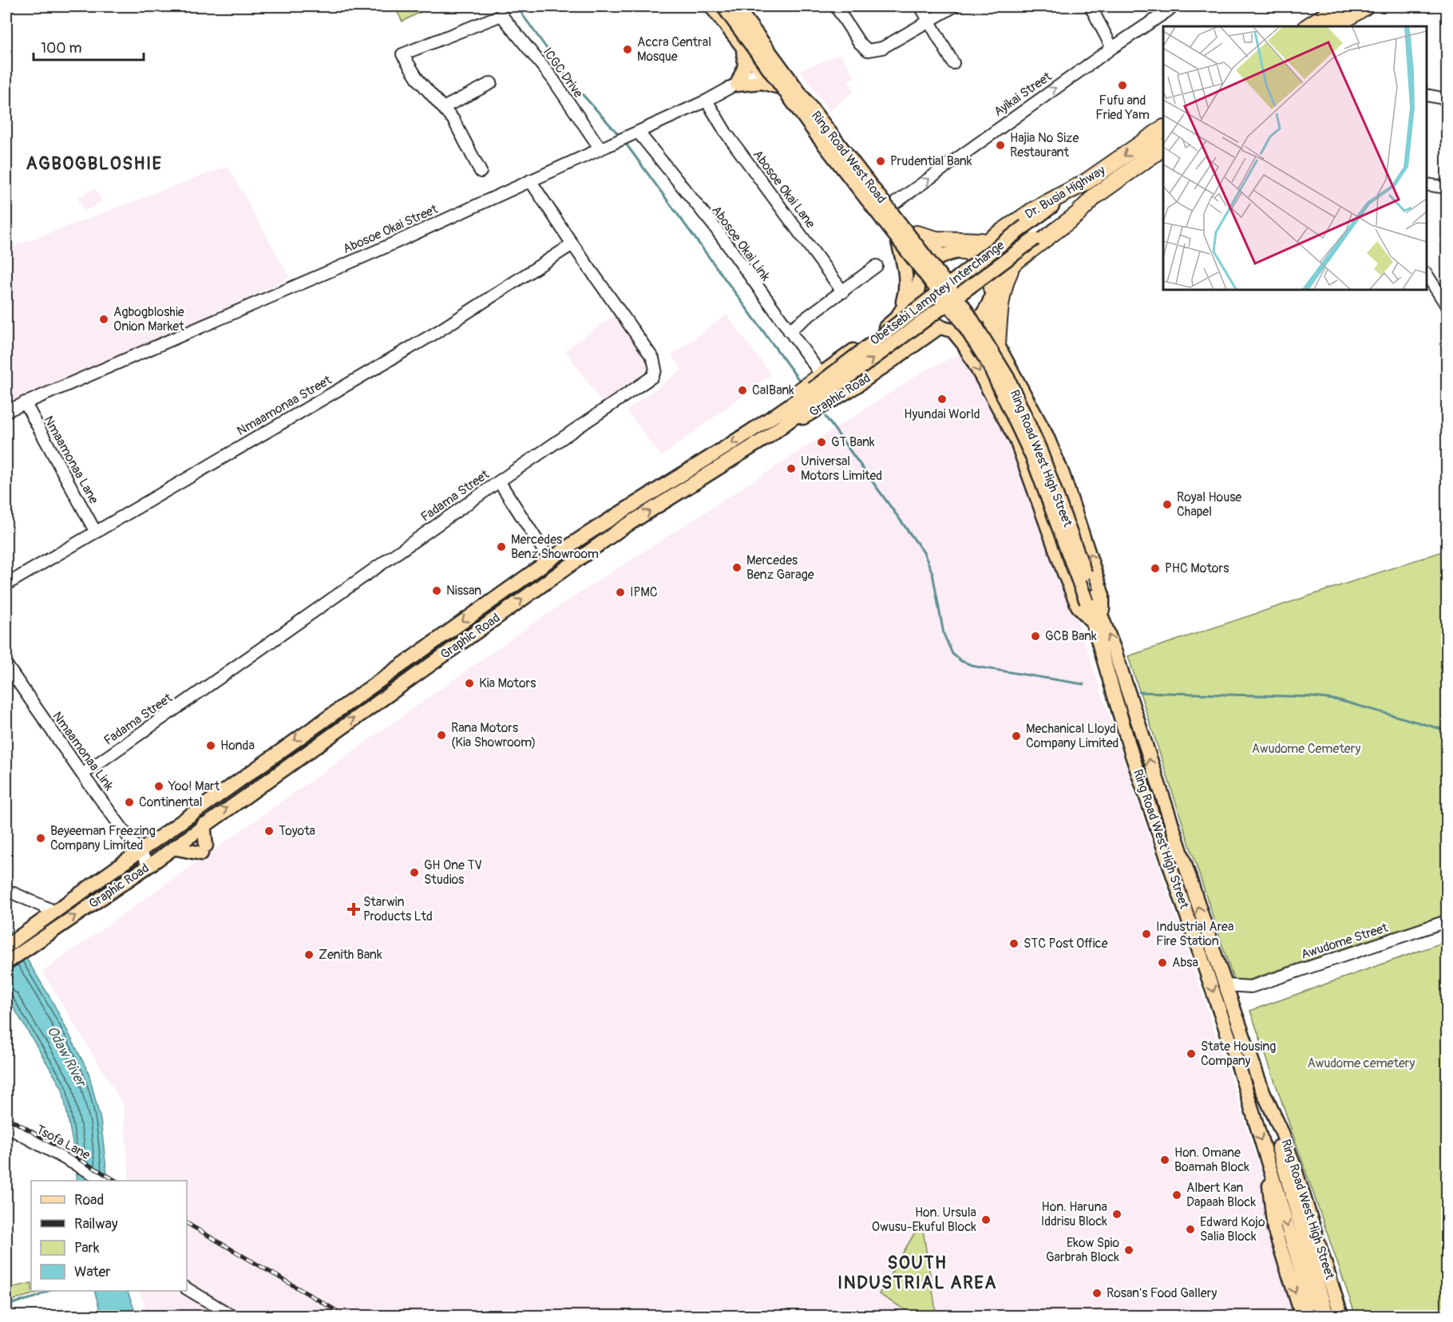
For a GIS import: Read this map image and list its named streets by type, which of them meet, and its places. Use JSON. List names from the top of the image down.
{
  "streets": {
    "highway": ["Dr. Busia Highway"],
    "main road": [
      "Ring Road West Road",
      "Obetsebi Lamptey Interchange",
      "Graphic Road",
      "Ring Road West High Street"
    ],
    "street": [
      "ICGC Drive",
      "Ayikai Street",
      "Abosoe Okai Lane",
      "Abosoe Okai Street",
      "Abosoe Okai Link",
      "Nmaamonaa Street",
      "Nmaamonaa Lane",
      "Fadama Street",
      "Nmaamonaa Link",
      "Awudome Street",
      "Tsofa Lane"
    ]
  },
  "crossings": [
    ["ICGC Drive", "Abosoe Okai Street"],
    ["Ayikai Street", "Ring Road West Road"],
    ["Ring Road West Road", "Dr. Busia Highway"],
    ["Ring Road West Road", "Abosoe Okai Street"],
    ["Ring Road West Road", "Graphic Road"],
    ["Ring Road West Road", "Ring Road West High Street"],
    ["Abosoe Okai Lane", "Abosoe Okai Street"],
    ["Dr. Busia Highway", "Obetsebi Lamptey Interchange"],
    ["Dr. Busia Highway", "Graphic Road"],
    ["Dr. Busia Highway", "Ring Road West High Street"],
    ["Abosoe Okai Street", "Abosoe Okai Link"],
    ["Abosoe Okai Street", "Nmaamonaa Lane"],
    ["Abosoe Okai Street", "Fadama Street"],
    ["Abosoe Okai Link", "Graphic Road"],
    ["Obetsebi Lamptey Interchange", "Graphic Road"],
    ["Graphic Road", "Ring Road West High Street"],
    ["Graphic Road", "Nmaamonaa Link"],
    ["Nmaamonaa Street", "Nmaamonaa Lane"],
    ["Nmaamonaa Street", "Fadama Street"],
    ["Ring Road West High Street", "Awudome Street"],
    ["Fadama Street", "Nmaamonaa Link"]
  ],
  "one_way": ["Ayikai Street"],
  "districts": ["AGBOGBLOSHIE", "SOUTH INDUSTRIAL AREA"],
  "water": ["Odaw River"],
  "parks": ["Awudome Cemetery", "Awudome cemetery"],
  "places": {
    "other": [
      "Accra Central Mosque",
      "Fufu and Fried Yam",
      "Hajia No Size Restaurant",
      "Prudential Bank",
      "Agbogbloshie Onion Market",
      "CalBank",
      "Hyundai World",
      "GT Bank",
      "Universal Motors Limited",
      "Royal House Chapel",
      "Mercedes Benz Showroom",
      "Mercedes Benz Garage",
      "PHC Motors",
      "Nissan",
      "IPMC",
      "GCB Bank",
      "Kia Motors",
      "Rana Motors (Kia Showroom)",
      "Mechanical Lloyd Company Limited",
      "Honda",
      "Yoo! Mart",
      "Continental",
      "Toyota",
      "Beyeeman Freezing Company Limited",
      "GH One TV Studios",
      "Industrial Area Fire Station",
      "STC Post Office",
      "Zenith Bank",
      "Absa",
      "State Housing Company",
      "Hon. Omane Boamah Block",
      "Albert Kan Dapaah Block",
      "Hon. Haruna Iddrisu Block",
      "Hon. Ursula Owusu-Ekuful Block",
      "Edward Kojo Salia Block",
      "Ekow Spio Garbrah Block",
      "Rosan's Food Gallery"
    ],
    "health": ["Starwin Products Ltd"]
  },
  "legend": [
    "Road",
    "Railway",
    "Park",
    "Water"
  ],
  "scale_bar": "100 m"
}
